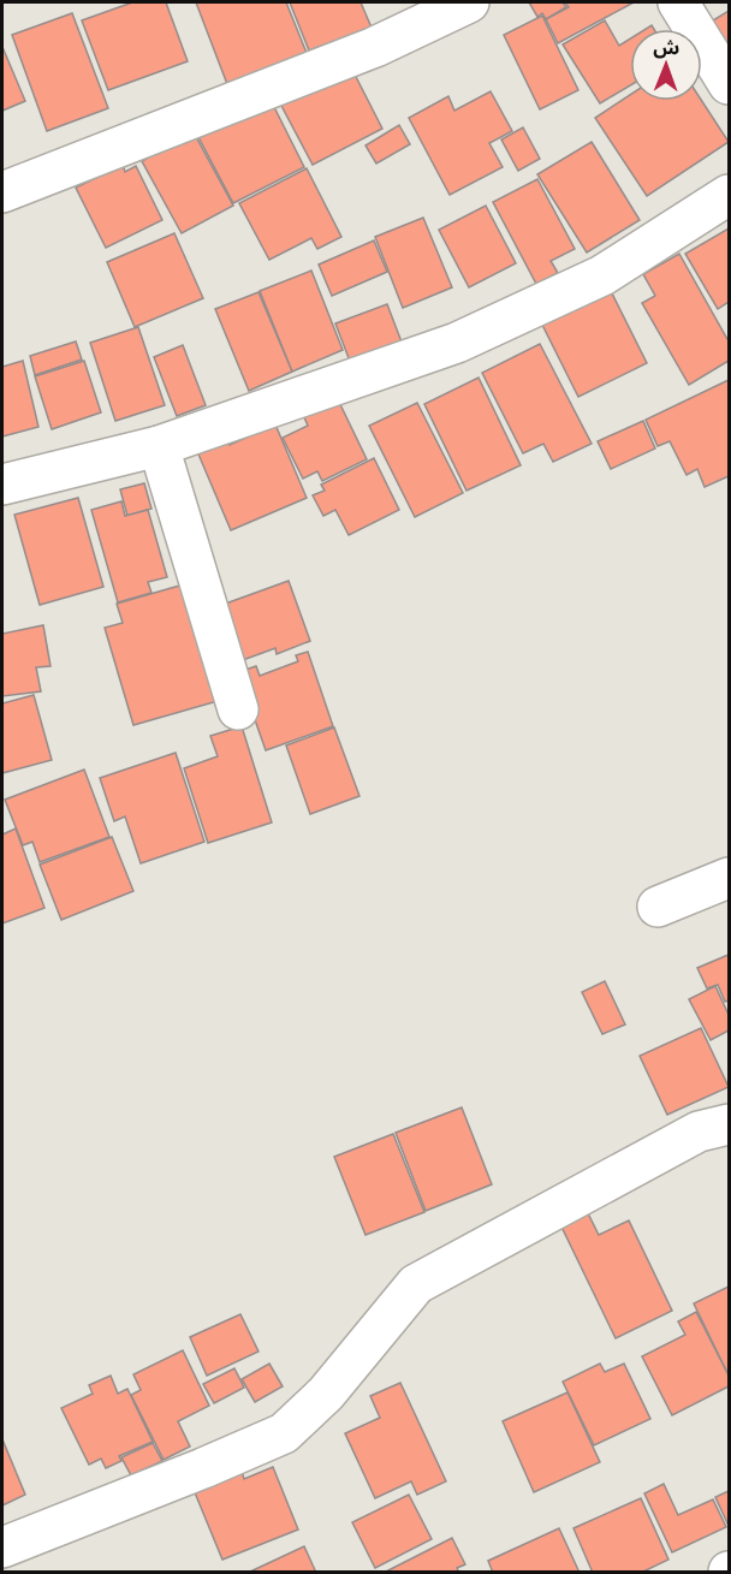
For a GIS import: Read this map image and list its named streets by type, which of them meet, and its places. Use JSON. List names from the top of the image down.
{
  "north": "top"
}
